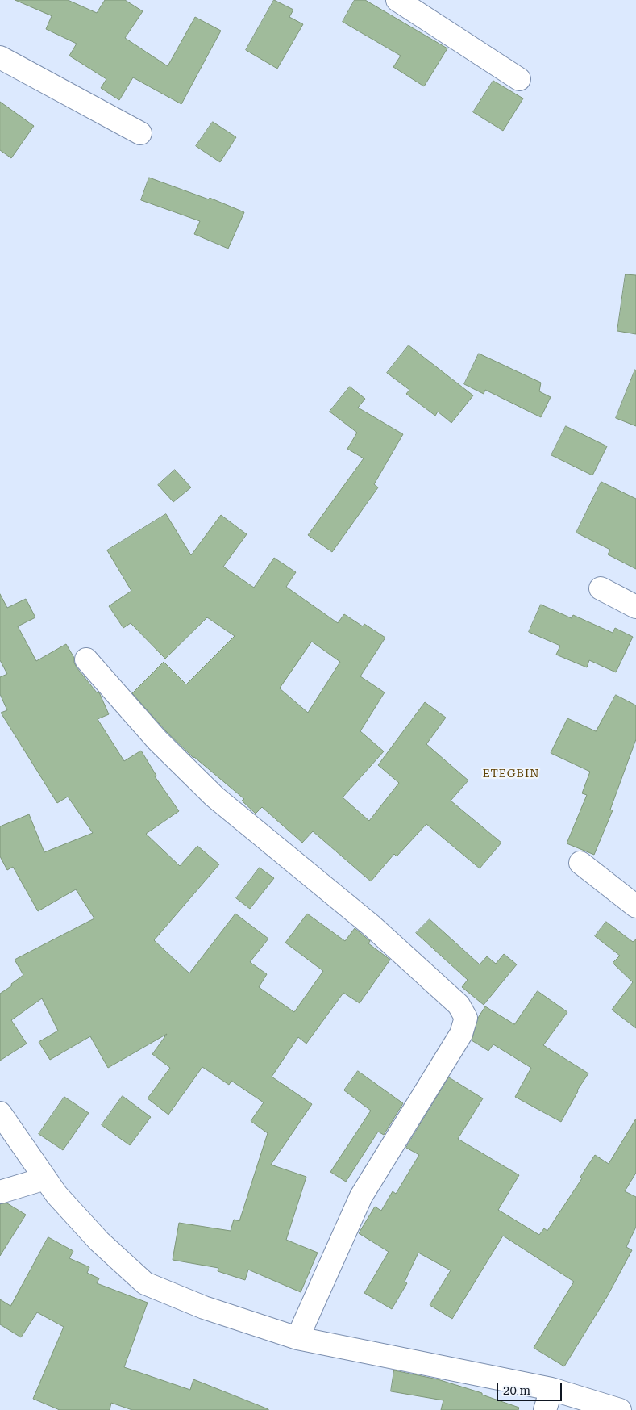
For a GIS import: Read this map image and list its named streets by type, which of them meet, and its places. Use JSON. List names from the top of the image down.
{
  "districts": ["ETEGBIN"],
  "scale_bar": "20 m"
}
